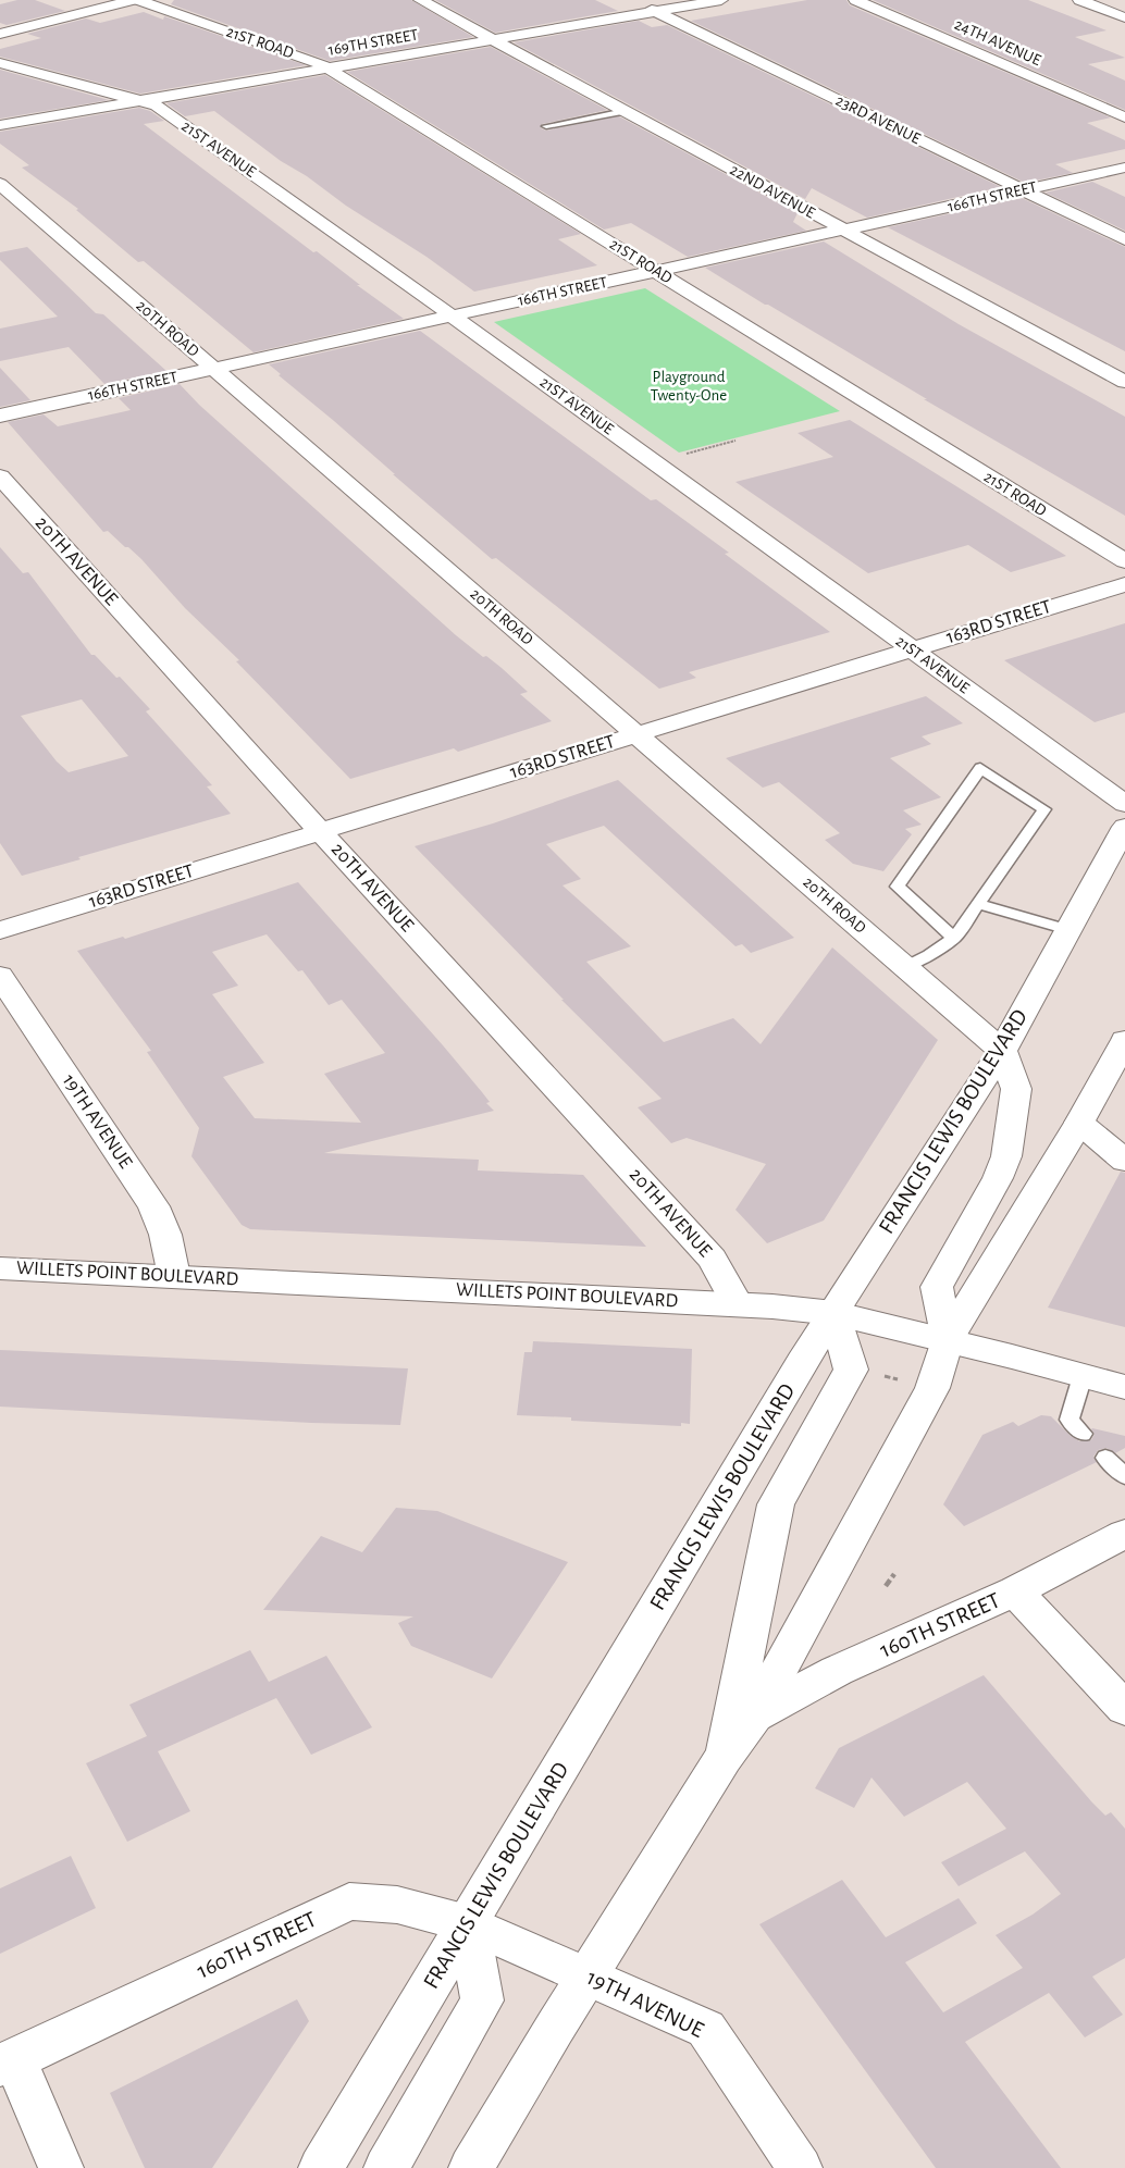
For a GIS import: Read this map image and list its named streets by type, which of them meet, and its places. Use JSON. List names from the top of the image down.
{
  "streets": {
    "street": [
      "21ST ROAD",
      "169TH STREET",
      "24TH AVENUE",
      "23RD AVENUE",
      "21ST AVENUE",
      "22ND AVENUE",
      "166TH STREET",
      "20TH ROAD",
      "20TH AVENUE",
      "163RD STREET",
      "19TH AVENUE",
      "FRANCIS LEWIS BOULEVARD",
      "WILLETS POINT BOULEVARD",
      "160TH STREET"
    ]
  },
  "crossings": [
    ["21ST ROAD", "169TH STREET"],
    ["21ST ROAD", "166TH STREET"],
    ["169TH STREET", "23RD AVENUE"],
    ["169TH STREET", "21ST AVENUE"],
    ["169TH STREET", "22ND AVENUE"],
    ["23RD AVENUE", "166TH STREET"],
    ["21ST AVENUE", "166TH STREET"],
    ["21ST AVENUE", "163RD STREET"],
    ["22ND AVENUE", "166TH STREET"],
    ["166TH STREET", "20TH ROAD"],
    ["20TH ROAD", "163RD STREET"],
    ["20TH ROAD", "FRANCIS LEWIS BOULEVARD"],
    ["20TH AVENUE", "163RD STREET"],
    ["20TH AVENUE", "WILLETS POINT BOULEVARD"],
    ["19TH AVENUE", "WILLETS POINT BOULEVARD"],
    ["19TH AVENUE", "160TH STREET"],
    ["FRANCIS LEWIS BOULEVARD", "WILLETS POINT BOULEVARD"],
    ["FRANCIS LEWIS BOULEVARD", "160TH STREET"]
  ],
  "parks": ["Playground Twenty-One"]
}
